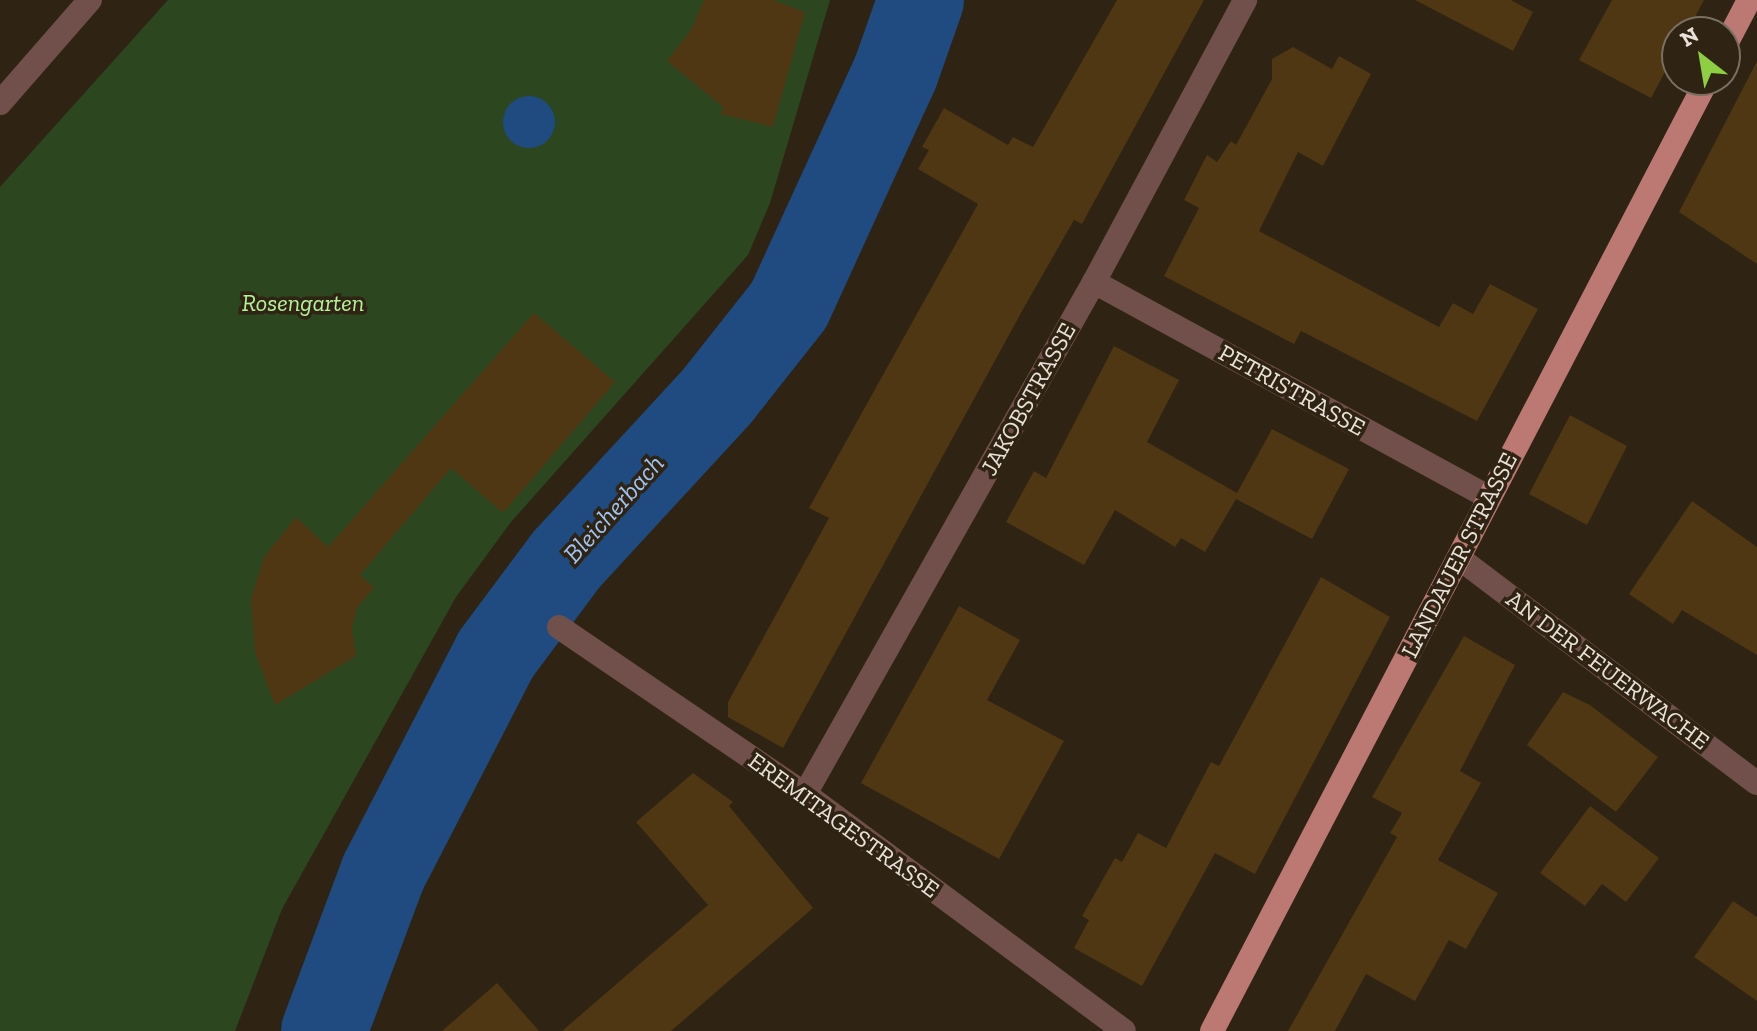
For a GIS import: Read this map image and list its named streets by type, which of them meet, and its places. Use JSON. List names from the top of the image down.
{
  "streets": {
    "main road": ["LANDAUER STRASSE"],
    "street": [
      "PETRISTRASSE",
      "JAKOBSTRASSE",
      "AN DER FEUERWACHE",
      "EREMITAGESTRASSE"
    ]
  },
  "crossings": [
    ["PETRISTRASSE", "JAKOBSTRASSE"],
    ["PETRISTRASSE", "LANDAUER STRASSE"],
    ["JAKOBSTRASSE", "EREMITAGESTRASSE"],
    ["LANDAUER STRASSE", "AN DER FEUERWACHE"]
  ],
  "water": ["Bleicherbach"],
  "parks": ["Rosengarten"],
  "north": "top left"
}
